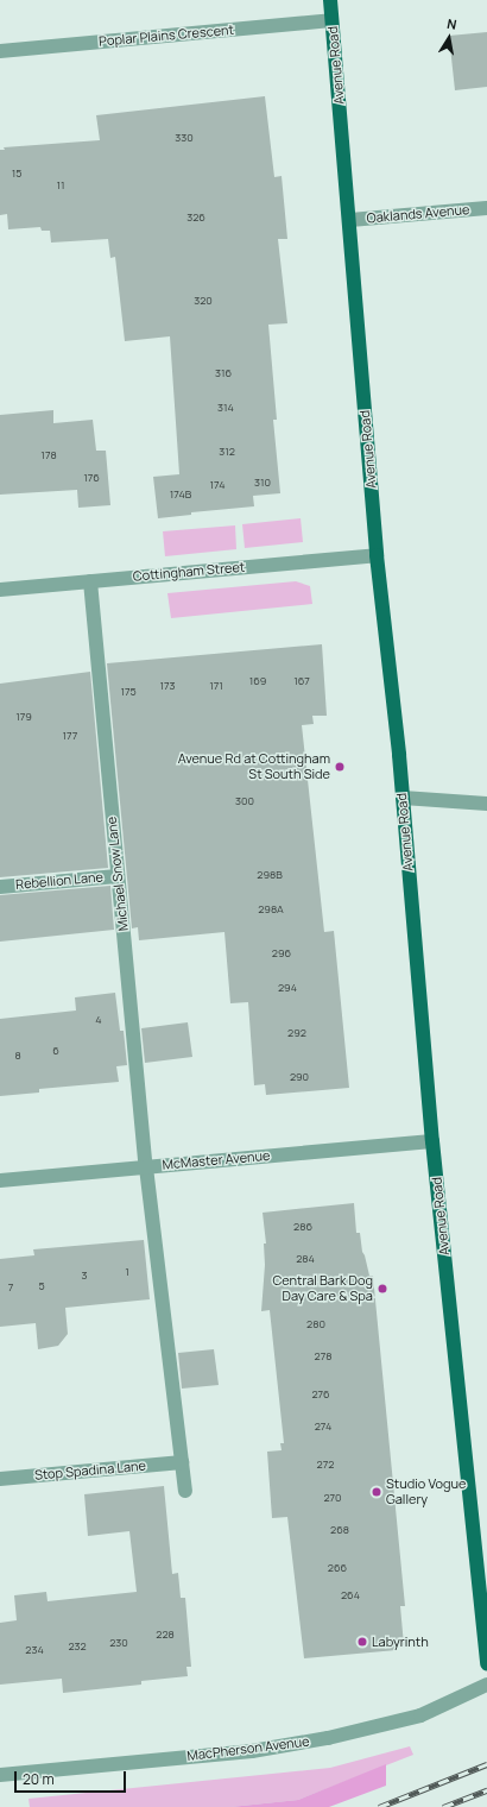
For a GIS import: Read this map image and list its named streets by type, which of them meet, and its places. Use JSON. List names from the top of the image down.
{
  "streets": {
    "main road": ["Avenue Road"],
    "street": [
      "Poplar Plains Crescent",
      "Oaklands Avenue",
      "Cottingham Street",
      "Michael Snow Lane",
      "Rebellion Lane",
      "McMaster Avenue",
      "Stop Spadina Lane",
      "MacPherson Avenue"
    ]
  },
  "crossings": [
    ["Poplar Plains Crescent", "Avenue Road"],
    ["Avenue Road", "Oaklands Avenue"],
    ["Avenue Road", "Cottingham Street"],
    ["Avenue Road", "McMaster Avenue"],
    ["Cottingham Street", "Michael Snow Lane"],
    ["Michael Snow Lane", "Rebellion Lane"],
    ["Michael Snow Lane", "McMaster Avenue"],
    ["Michael Snow Lane", "Stop Spadina Lane"]
  ],
  "places": [
    "Avenue Rd at Cottingham St South Side",
    "Central Bark Dog Day Care & Spa",
    "Studio Vogue Gallery",
    "Labyrinth"
  ],
  "house_numbers": [
    "330",
    "15",
    "11",
    "326",
    "320",
    "316",
    "314",
    "312",
    "178",
    "176",
    "310",
    "174",
    "174B",
    "169",
    "167",
    "173",
    "171",
    "175",
    "179",
    "177",
    "300",
    "298B",
    "298A",
    "296",
    "294",
    "4",
    "292",
    "6",
    "8",
    "290",
    "286",
    "284",
    "1",
    "3",
    "5",
    "7",
    "280",
    "278",
    "276",
    "274",
    "272",
    "270",
    "268",
    "266",
    "264",
    "228",
    "230",
    "232",
    "234"
  ],
  "scale_bar": "20 m",
  "north": "top"
}
